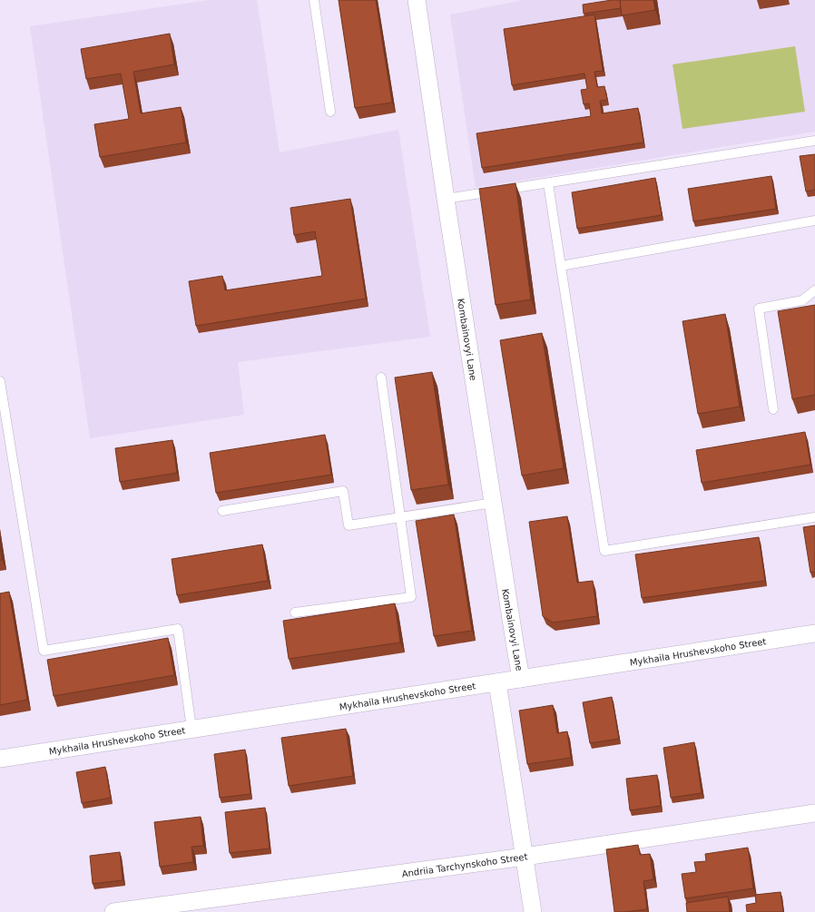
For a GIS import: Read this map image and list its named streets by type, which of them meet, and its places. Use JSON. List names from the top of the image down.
{
  "streets": {
    "street": ["Kombainovyi Lane", "Mykhaila Hrushevskoho Street", "Andriia Tarchynskoho Street"]
  },
  "crossings": [
    ["Kombainovyi Lane", "Mykhaila Hrushevskoho Street"]
  ]
}
